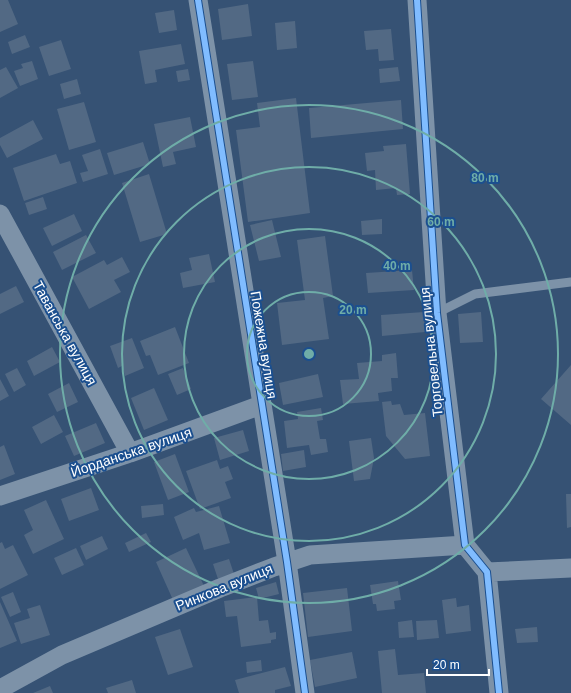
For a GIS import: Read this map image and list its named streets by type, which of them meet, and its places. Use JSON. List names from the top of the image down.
{
  "streets": {
    "street": [
      "Таванська вулиця",
      "Пожежна вулиця",
      "Торговельна вулиця",
      "Йорданська вулиця",
      "Ринкова вулиця"
    ]
  },
  "crossings": [
    ["Таванська вулиця", "Йорданська вулиця"],
    ["Пожежна вулиця", "Йорданська вулиця"],
    ["Пожежна вулиця", "Ринкова вулиця"],
    ["Торговельна вулиця", "Ринкова вулиця"]
  ],
  "scale_bar": "20 m",
  "rings": [
    "80 m",
    "60 m",
    "40 m",
    "20 m"
  ]
}
